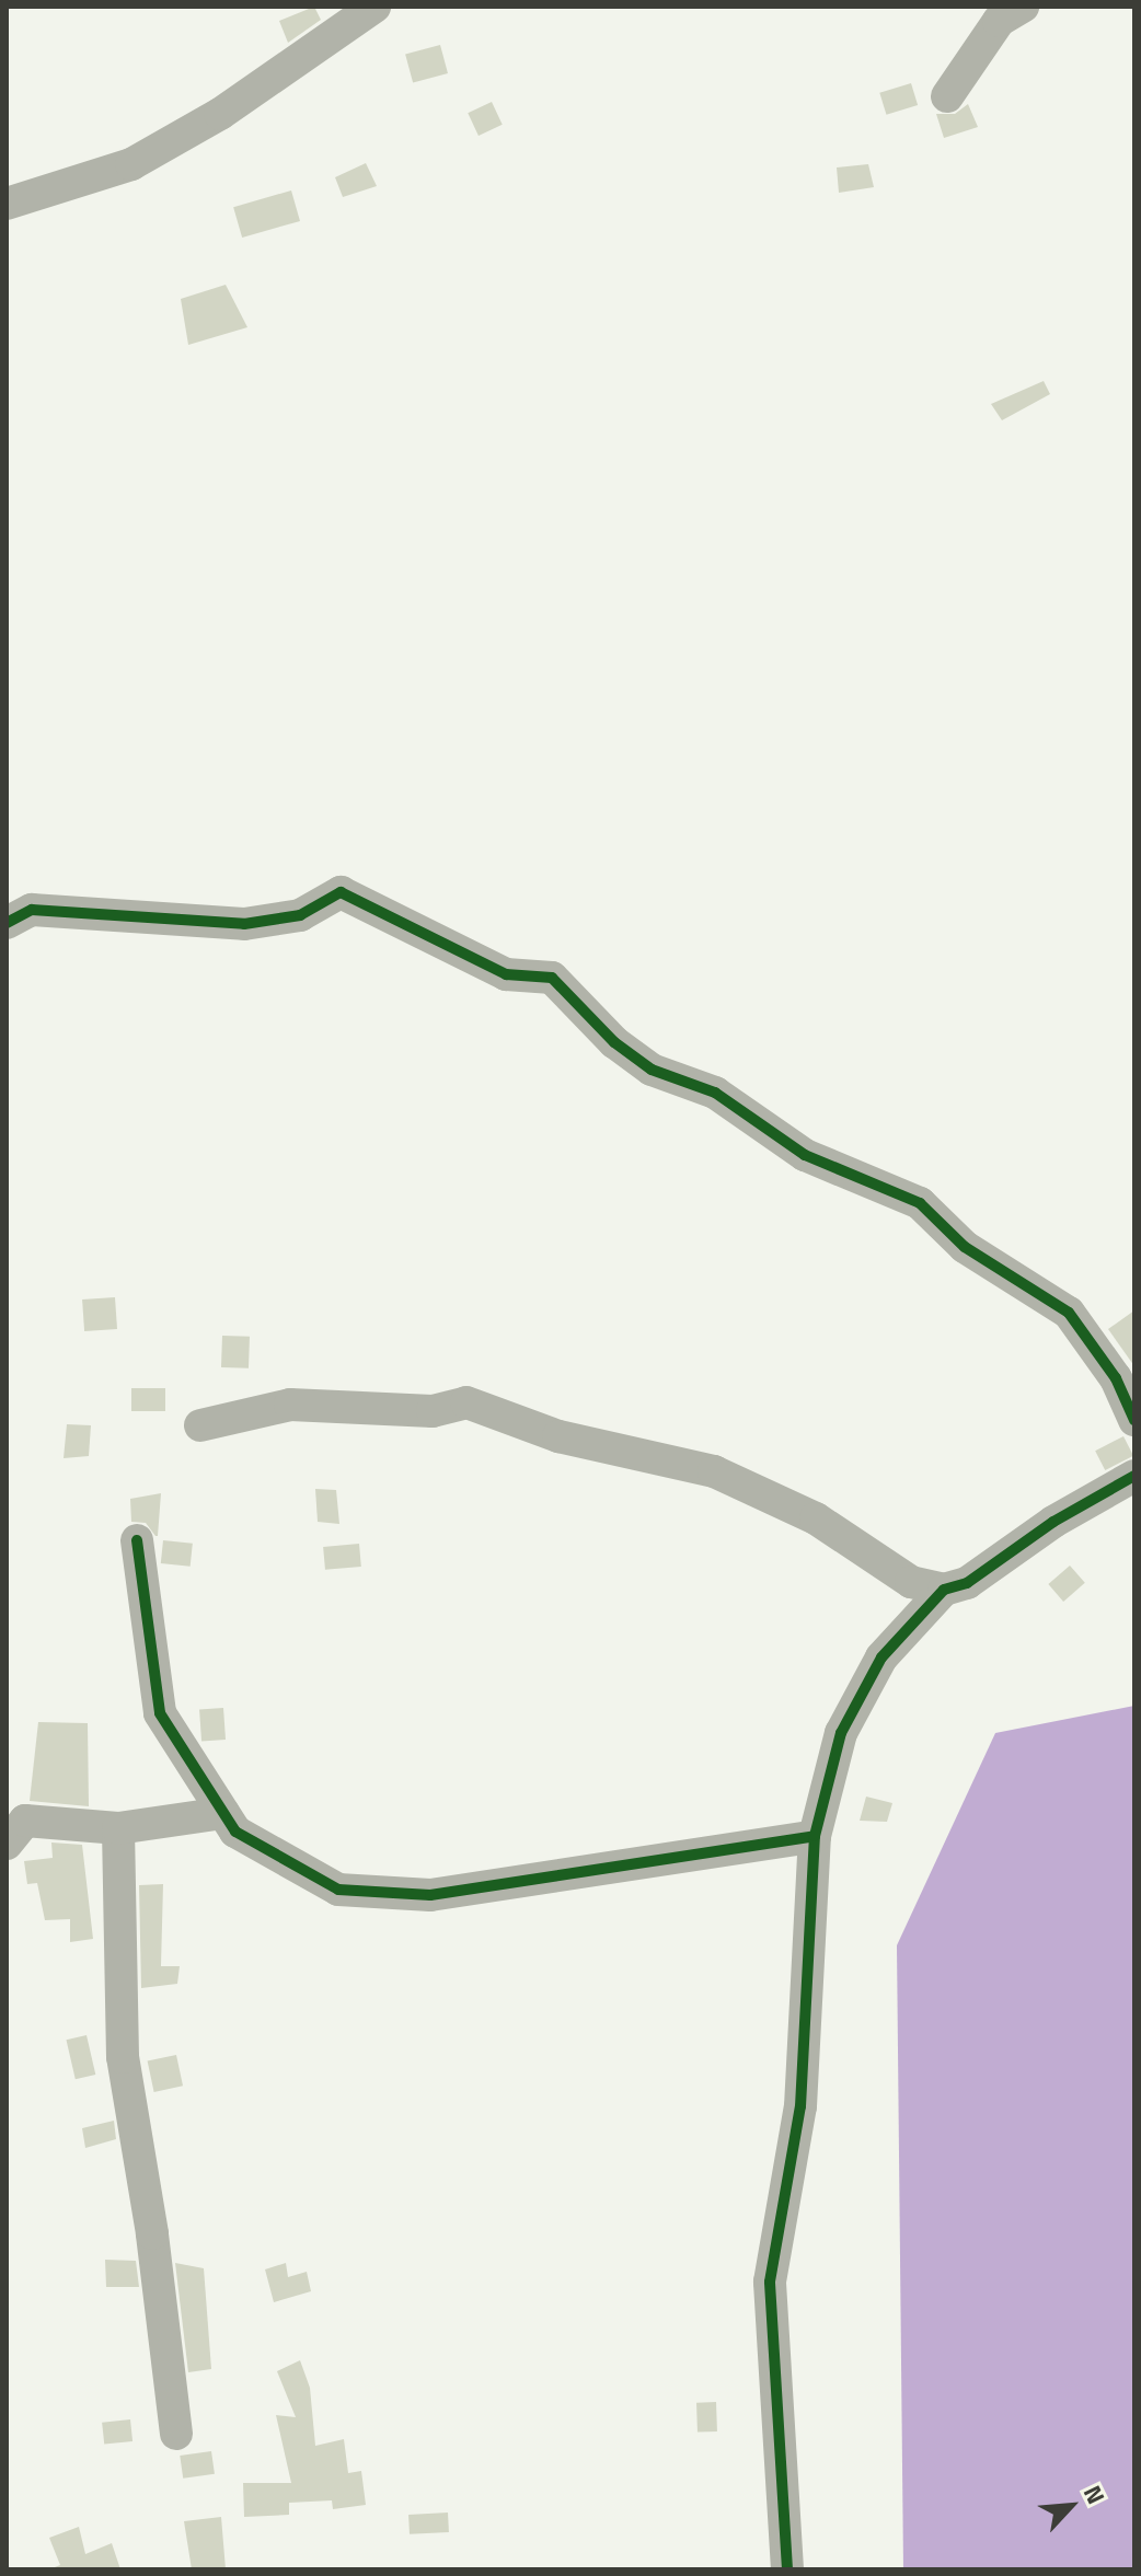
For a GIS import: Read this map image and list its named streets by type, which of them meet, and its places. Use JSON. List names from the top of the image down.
{
  "north": "top right"
}
